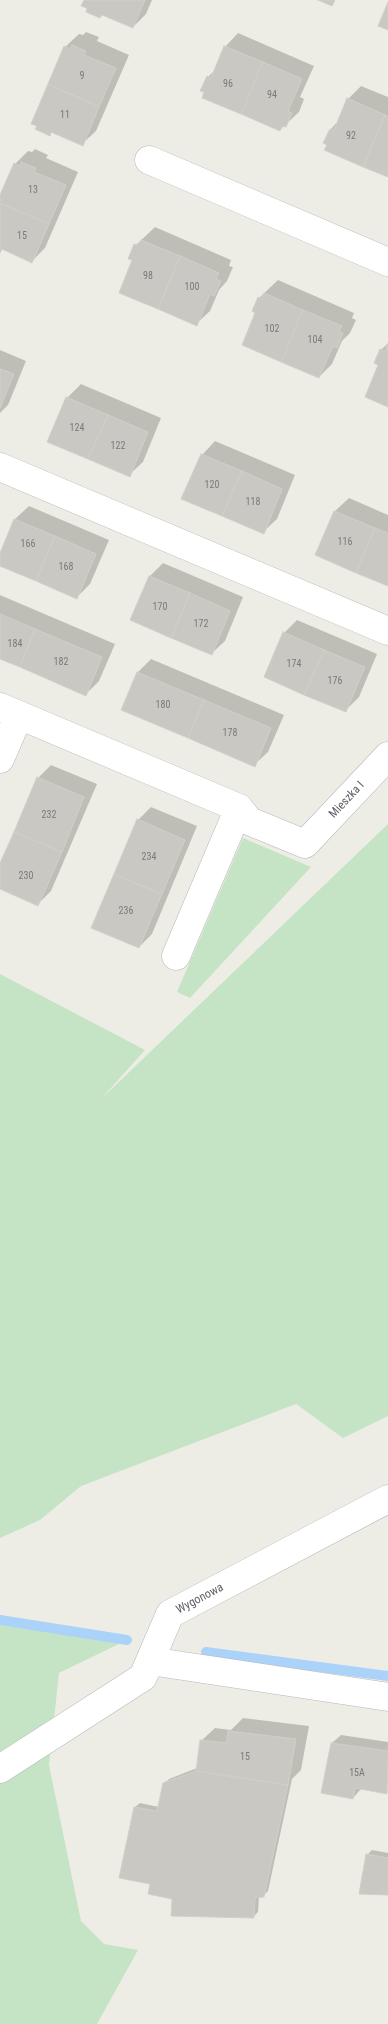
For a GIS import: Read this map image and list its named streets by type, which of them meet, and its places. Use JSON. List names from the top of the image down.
{
  "streets": {
    "street": ["Mieszka I", "Wygonowa"]
  },
  "house_numbers": [
    "9",
    "96",
    "94",
    "11",
    "92",
    "13",
    "15",
    "98",
    "100",
    "102",
    "104",
    "124",
    "122",
    "120",
    "118",
    "116",
    "166",
    "168",
    "170",
    "172",
    "184",
    "182",
    "174",
    "176",
    "180",
    "178",
    "232",
    "234",
    "230",
    "236",
    "15",
    "15A"
  ]
}
